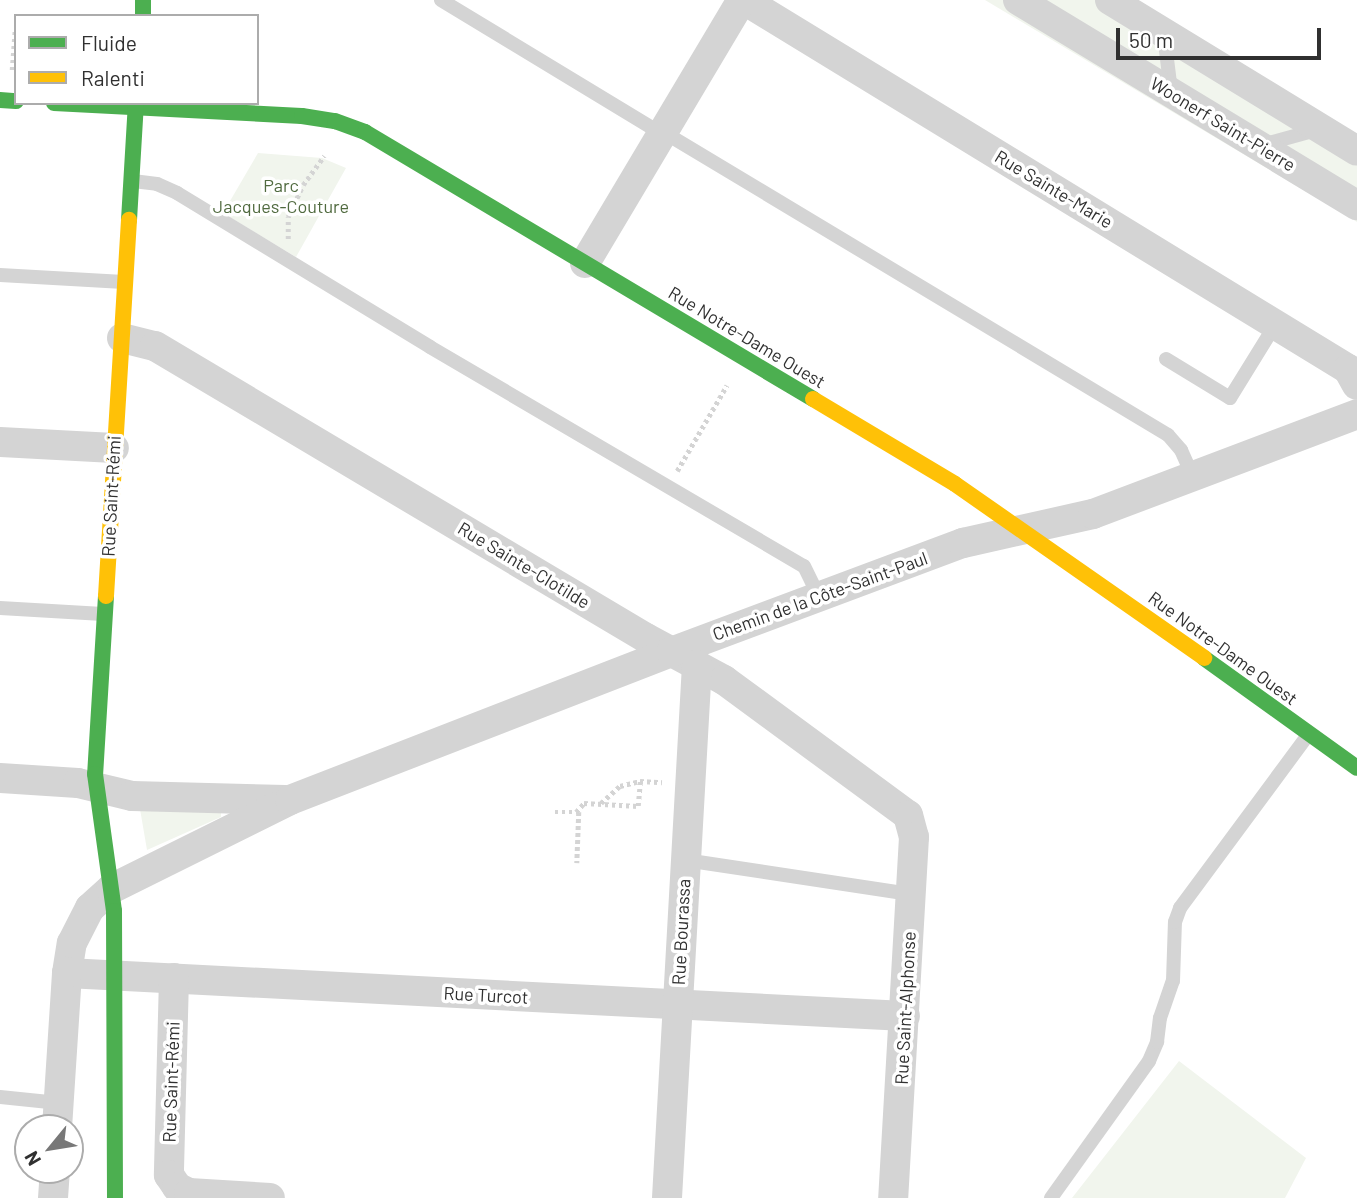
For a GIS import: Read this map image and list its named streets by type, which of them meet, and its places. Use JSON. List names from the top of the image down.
{
  "streets": {
    "main road": ["Rue Notre-Dame Ouest", "Rue Saint-Rémi"],
    "street": [
      "Woonerf Saint-Pierre",
      "Rue Sainte-Marie",
      "Rue Sainte-Clotilde",
      "Chemin de la Côte-Saint-Paul",
      "Rue Bourassa",
      "Rue Turcot",
      "Rue Saint-Alphonse"
    ]
  },
  "crossings": [
    ["Rue Notre-Dame Ouest", "Rue Saint-Rémi"],
    ["Rue Notre-Dame Ouest", "Chemin de la Côte-Saint-Paul"],
    ["Rue Saint-Rémi", "Rue Sainte-Clotilde"],
    ["Rue Saint-Rémi", "Chemin de la Côte-Saint-Paul"],
    ["Rue Saint-Rémi", "Rue Turcot"],
    ["Rue Sainte-Clotilde", "Chemin de la Côte-Saint-Paul"],
    ["Rue Sainte-Clotilde", "Rue Bourassa"],
    ["Rue Sainte-Clotilde", "Rue Saint-Alphonse"],
    ["Chemin de la Côte-Saint-Paul", "Rue Bourassa"],
    ["Rue Bourassa", "Rue Turcot"],
    ["Rue Turcot", "Rue Saint-Alphonse"]
  ],
  "parks": ["Parc Jacques-Couture"],
  "legend": ["Fluide", "Ralenti"],
  "scale_bar": "50 m",
  "north": "bottom left"
}
